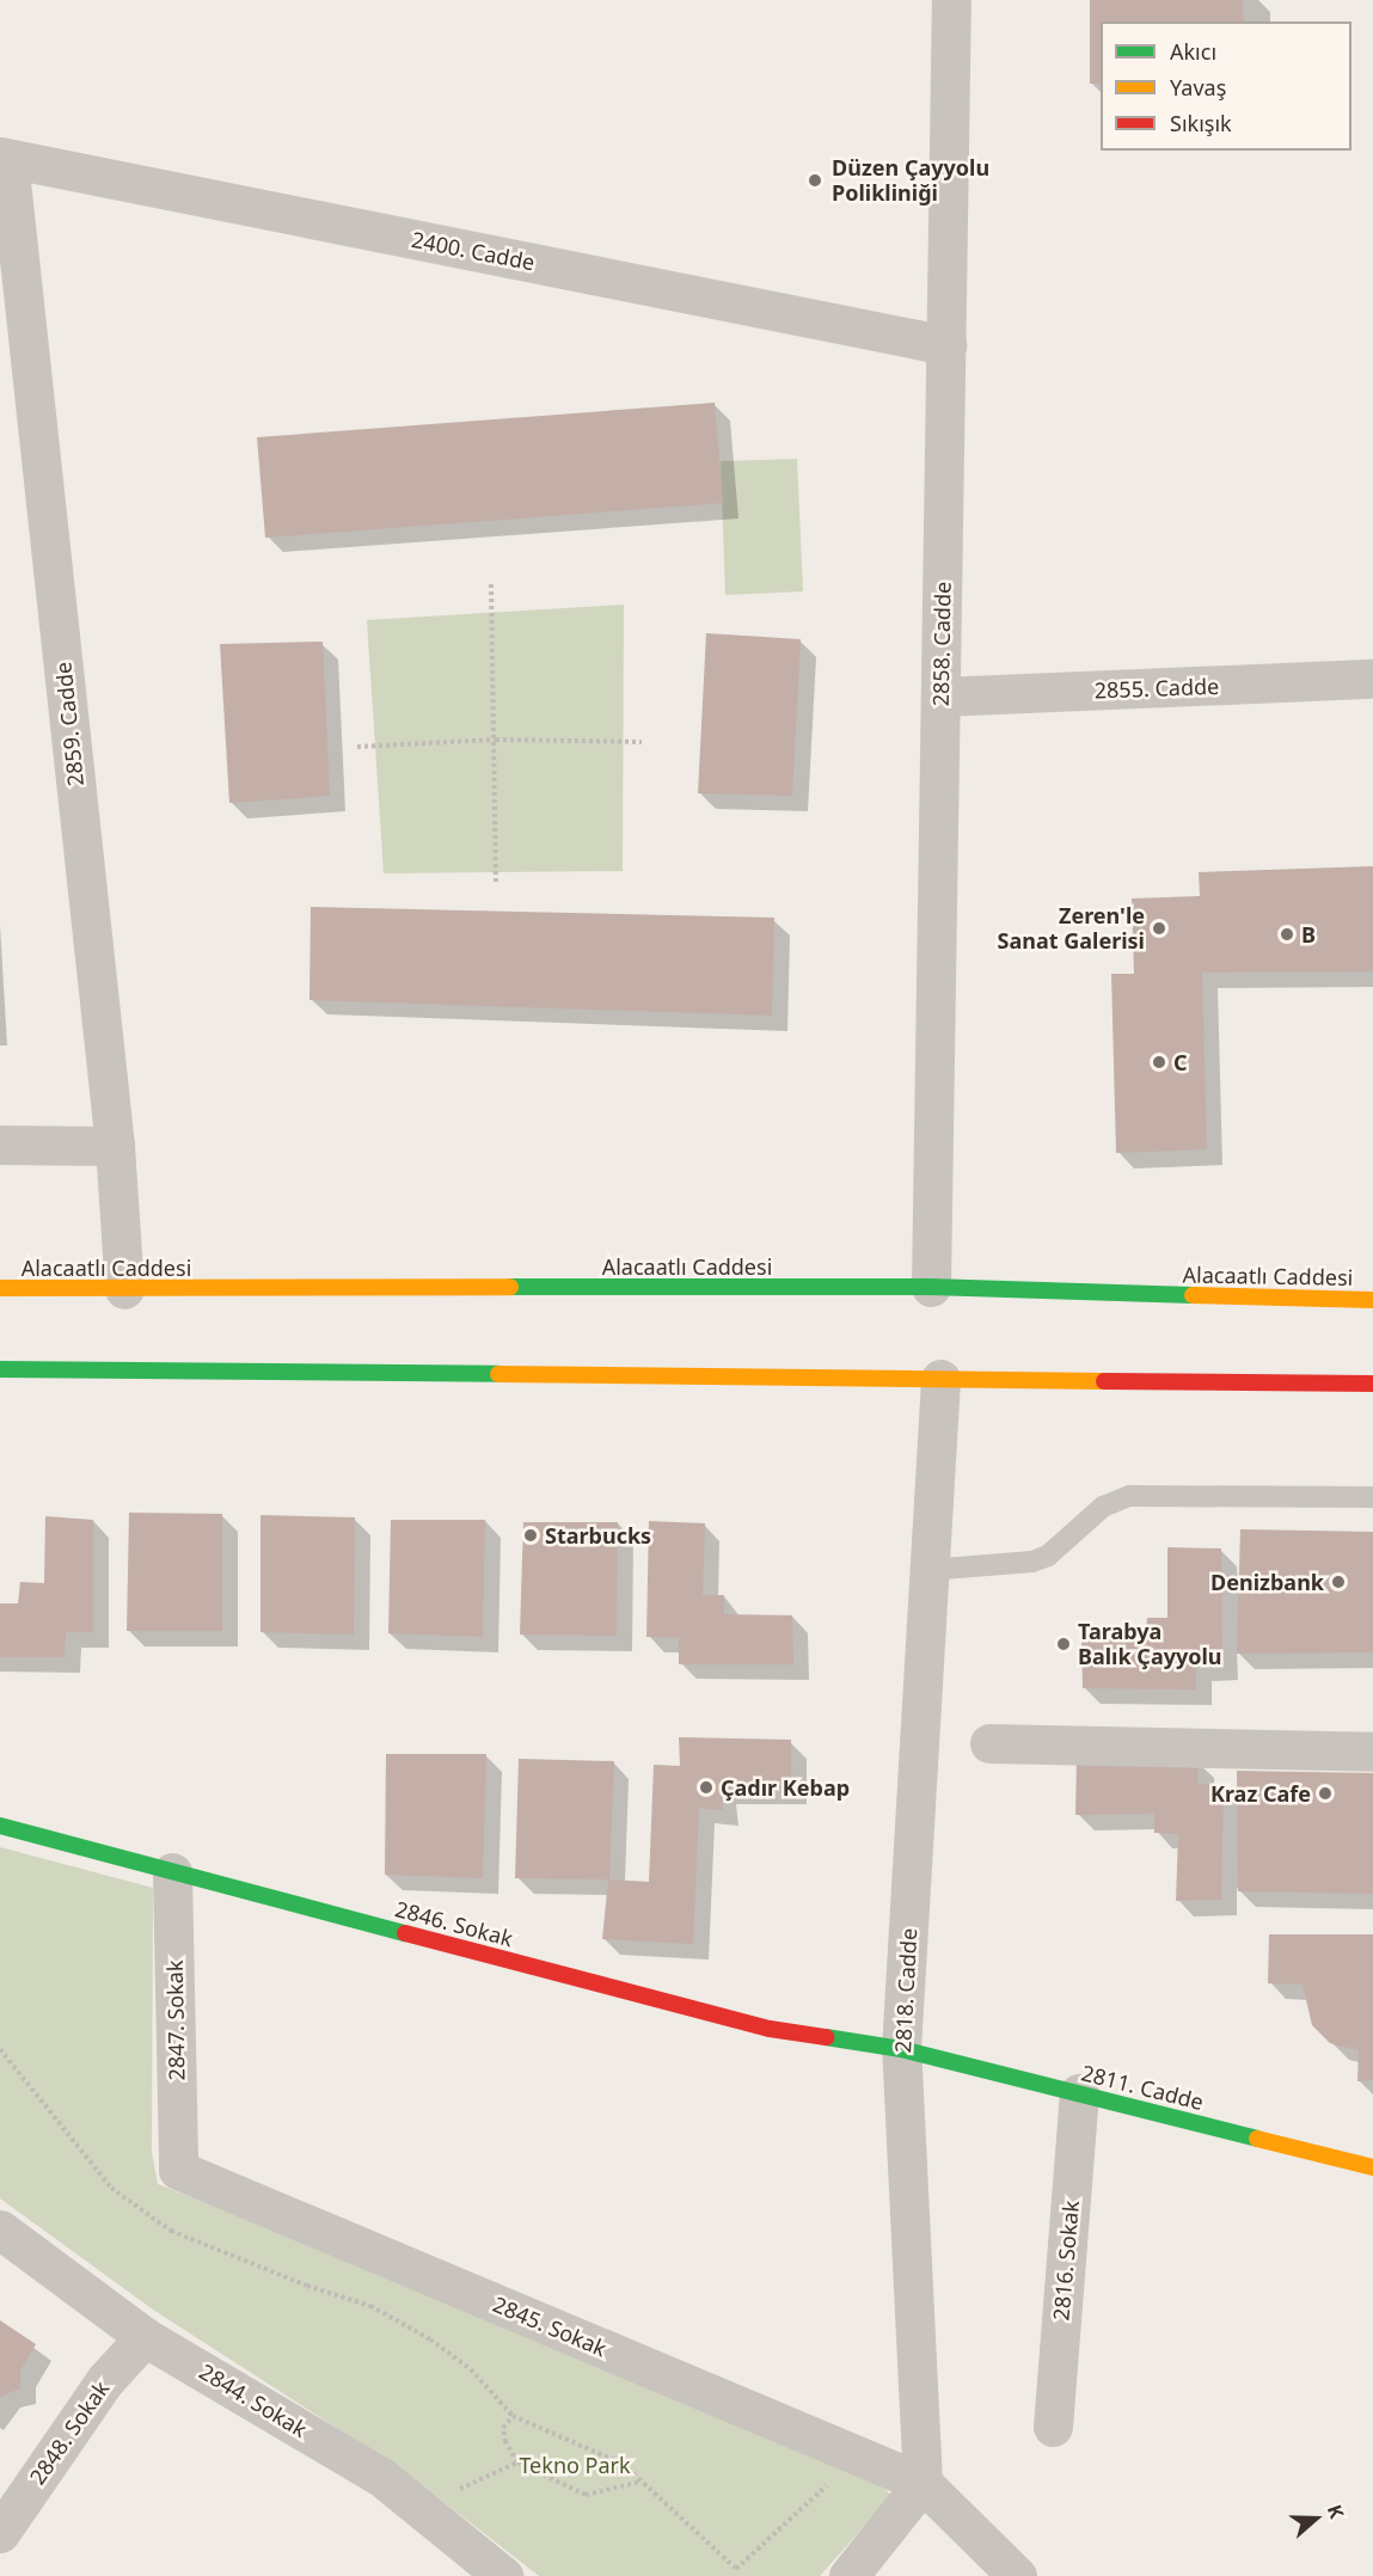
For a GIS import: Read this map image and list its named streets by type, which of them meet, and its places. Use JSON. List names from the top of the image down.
{
  "streets": {
    "main road": ["Alacaatlı Caddesi", "2846. Sokak", "2811. Cadde"],
    "street": [
      "2400. Cadde",
      "2858. Cadde",
      "2855. Cadde",
      "2859. Cadde",
      "2818. Cadde",
      "2847. Sokak",
      "2816. Sokak",
      "2845. Sokak",
      "2844. Sokak",
      "2848. Sokak"
    ]
  },
  "crossings": [
    ["2400. Cadde", "2858. Cadde"],
    ["2400. Cadde", "2859. Cadde"],
    ["2858. Cadde", "2855. Cadde"],
    ["2858. Cadde", "Alacaatlı Caddesi"],
    ["2859. Cadde", "Alacaatlı Caddesi"],
    ["2846. Sokak", "2818. Cadde"],
    ["2846. Sokak", "2847. Sokak"],
    ["2846. Sokak", "2811. Cadde"],
    ["2818. Cadde", "2811. Cadde"],
    ["2818. Cadde", "2845. Sokak"],
    ["2847. Sokak", "2845. Sokak"],
    ["2811. Cadde", "2816. Sokak"],
    ["2844. Sokak", "2848. Sokak"]
  ],
  "parks": ["Tekno Park"],
  "places": [
    "Düzen Çayyolu Polikliniği",
    "Zeren'le Sanat Galerisi",
    "B",
    "C",
    "Starbucks",
    "Denizbank",
    "Tarabya Balık Çayyolu",
    "Çadır Kebap",
    "Kraz Cafe"
  ],
  "legend": ["Akıcı", "Yavaş", "Sıkışık"],
  "north": "right"
}
